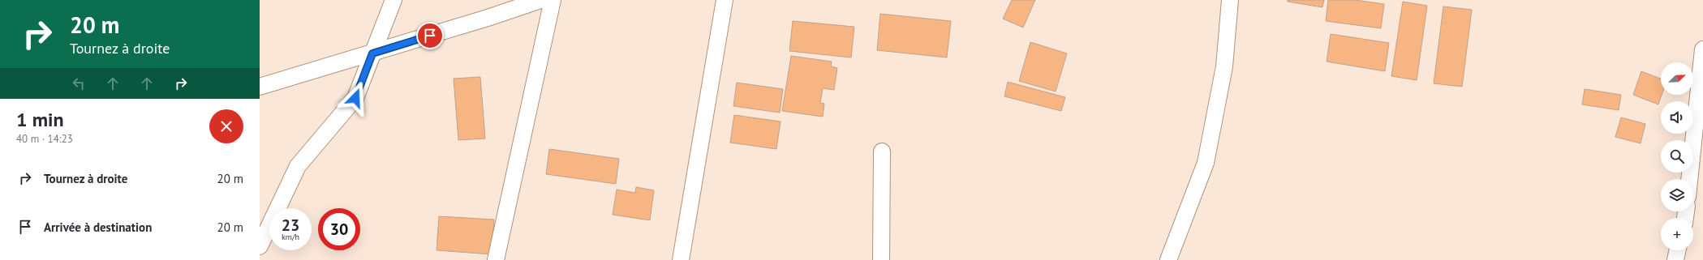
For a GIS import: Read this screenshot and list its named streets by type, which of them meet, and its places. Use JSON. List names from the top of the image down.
{
  "north": "top right",
  "page": {
    "turn": ["20 m", "Tournez à droite"],
    "map_buttons": "+",
    "heading": ["1 min", "40 m · 14:23"],
    "list": [
      {
        "name": "Tournez à droite",
        "value": "20 m"
      },
      {
        "name": "Arrivée à destination",
        "value": "20 m"
      }
    ],
    "speed": "23 km/h",
    "limit": "30"
  }
}
